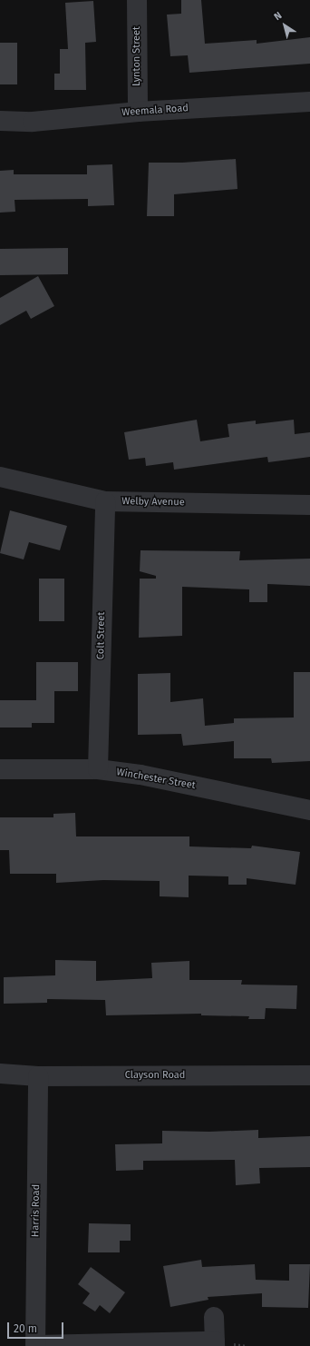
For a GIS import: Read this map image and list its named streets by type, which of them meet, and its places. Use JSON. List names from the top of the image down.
{
  "streets": {
    "street": [
      "Lynton Street",
      "Weemala Road",
      "Welby Avenue",
      "Colt Street",
      "Winchester Street",
      "Clayson Road",
      "Harris Road"
    ]
  },
  "crossings": [
    ["Lynton Street", "Weemala Road"],
    ["Welby Avenue", "Colt Street"],
    ["Colt Street", "Winchester Street"],
    ["Clayson Road", "Harris Road"]
  ],
  "scale_bar": "20 m",
  "north": "top left"
}
